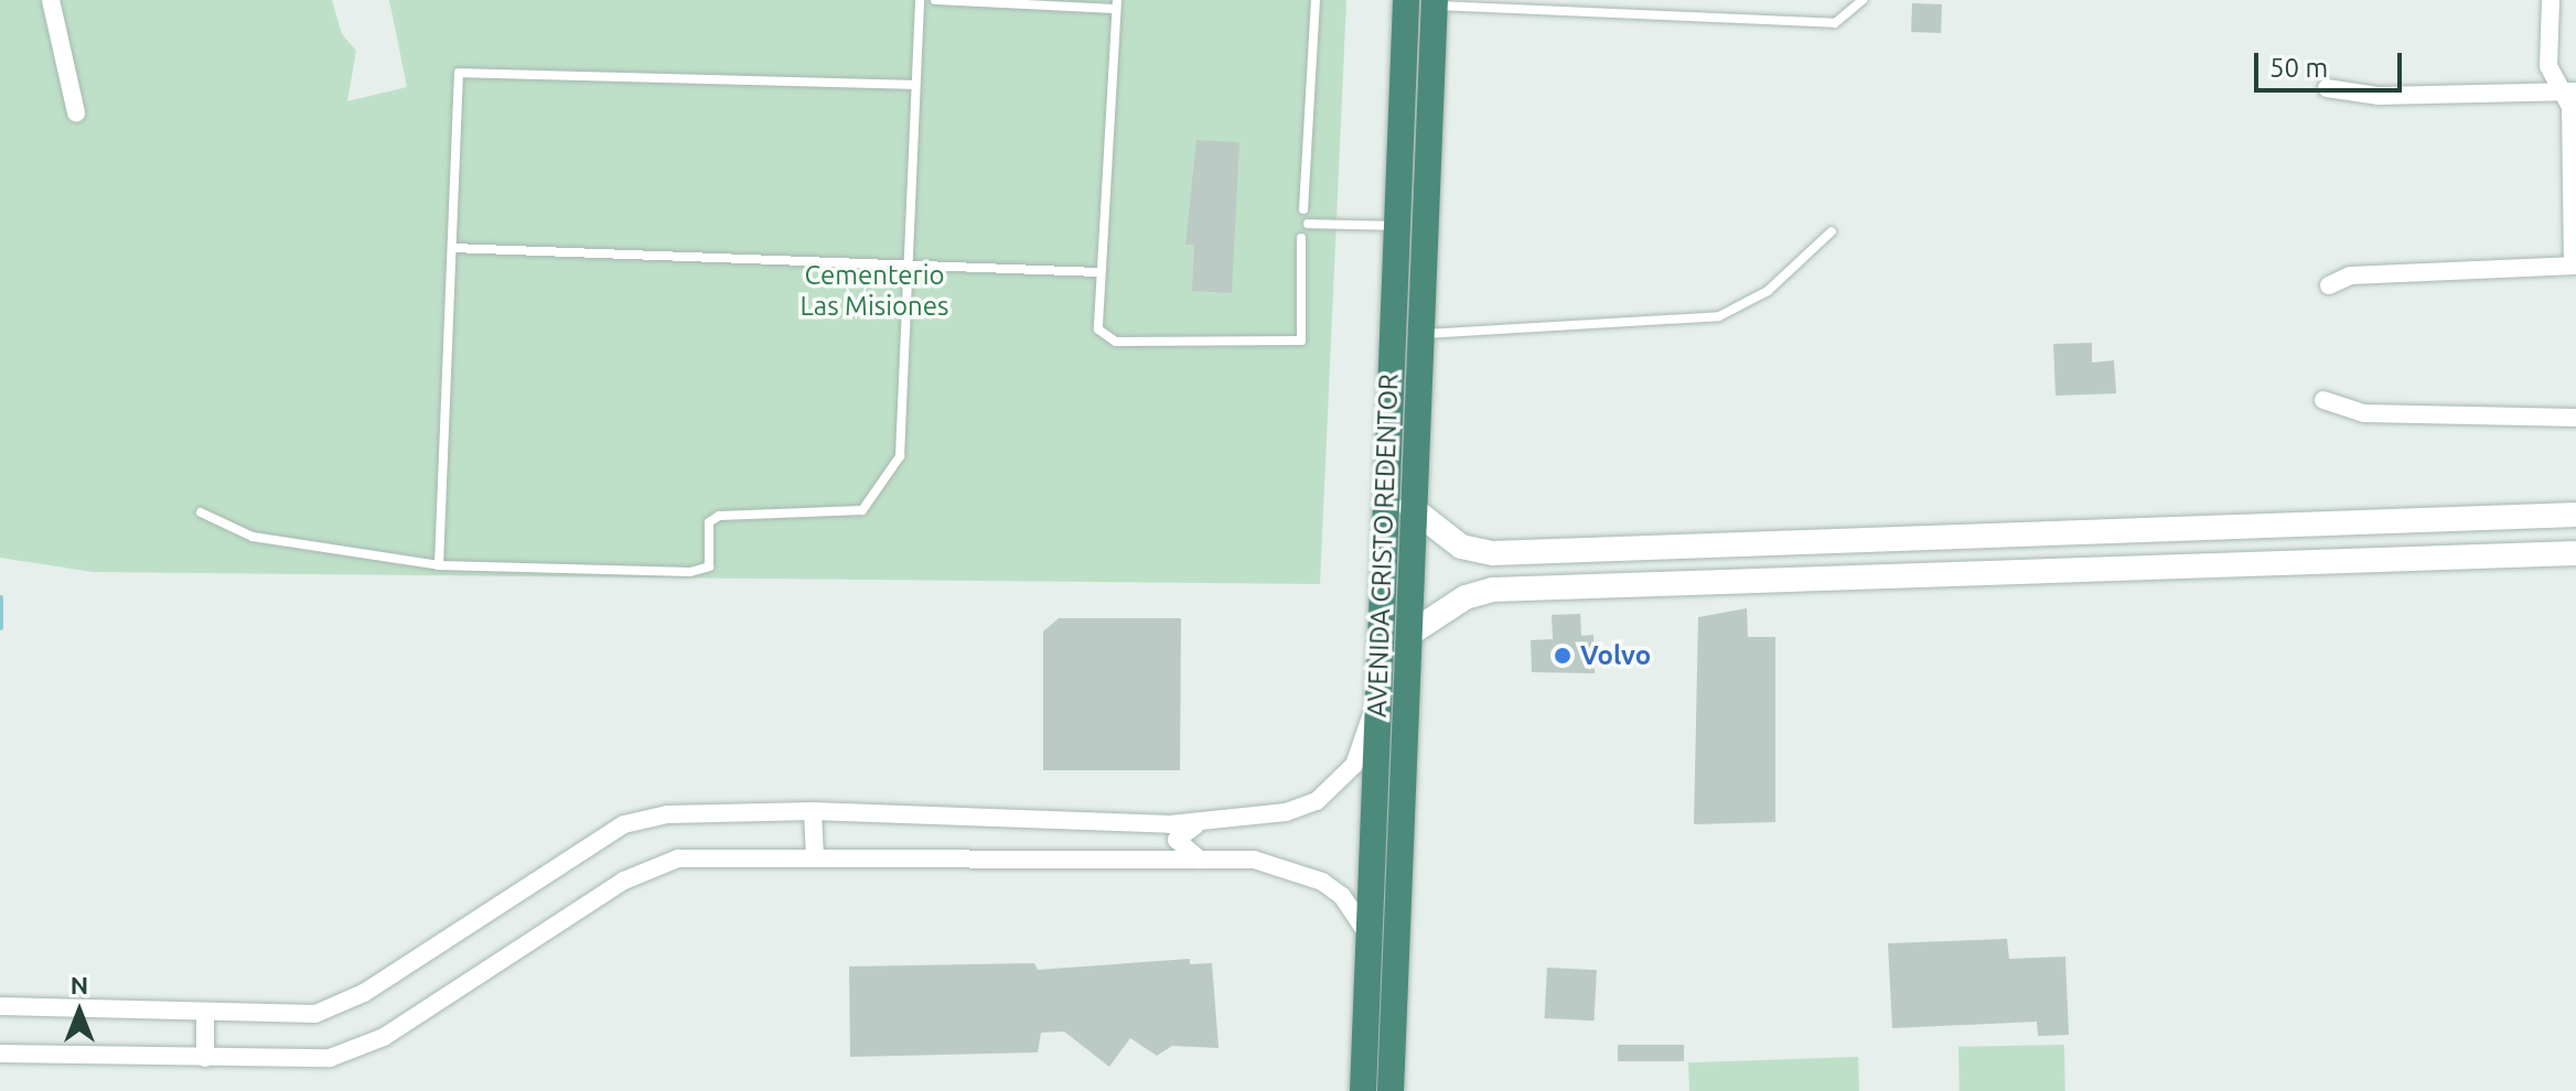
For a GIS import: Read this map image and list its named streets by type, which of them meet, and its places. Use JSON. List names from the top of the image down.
{
  "streets": {
    "highway": ["AVENIDA CRISTO REDENTOR"]
  },
  "parks": ["Cementerio Las Misiones"],
  "places": ["Volvo"],
  "scale_bar": "50 m",
  "north": "top"
}
